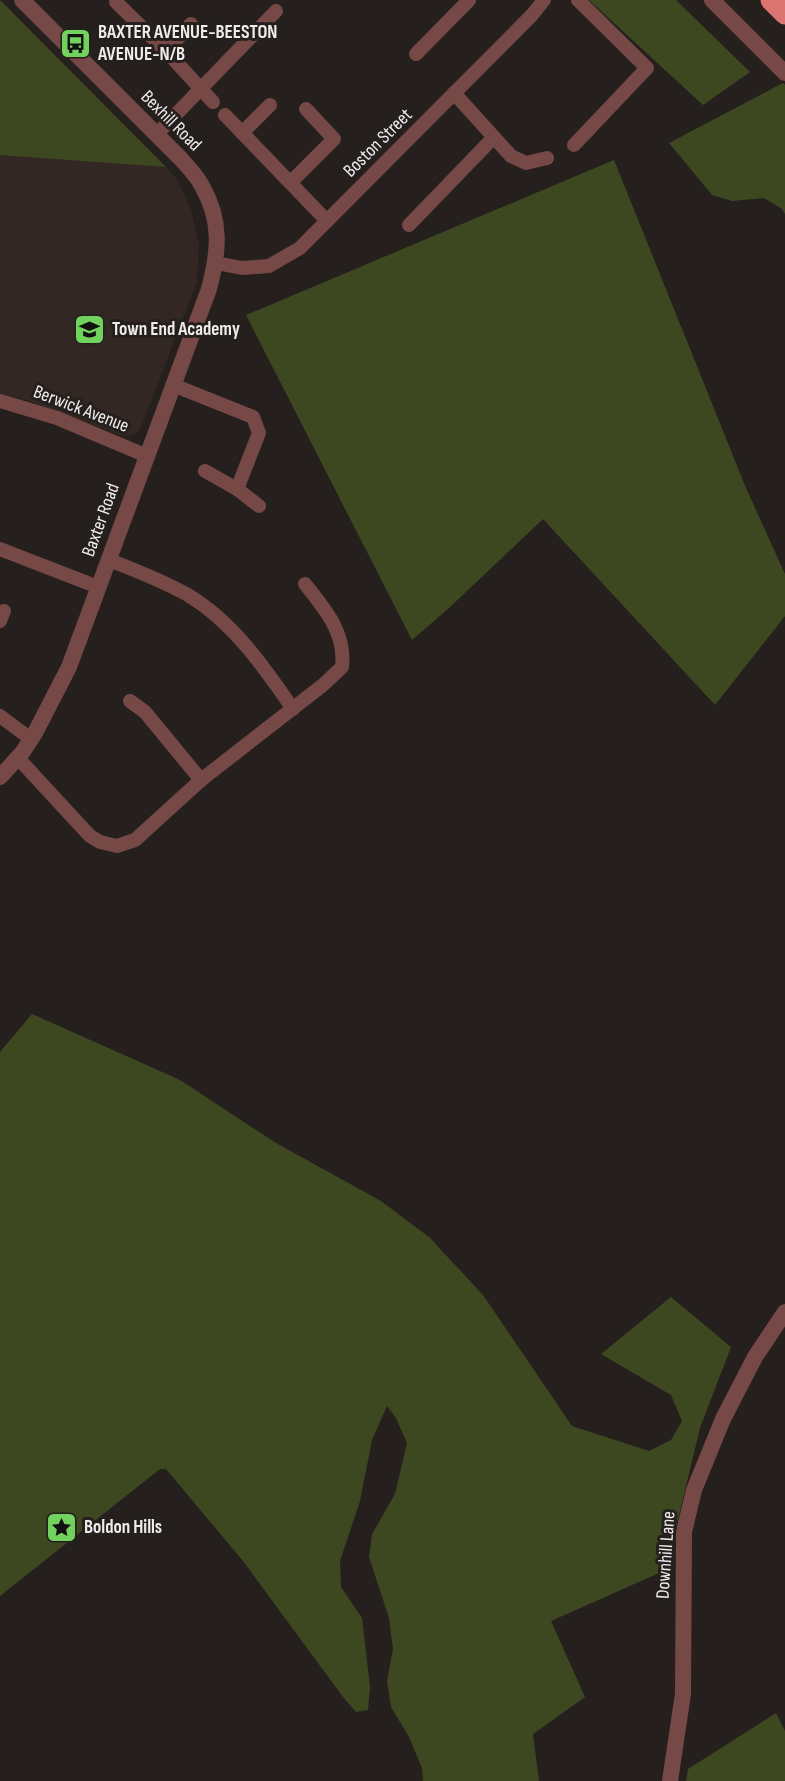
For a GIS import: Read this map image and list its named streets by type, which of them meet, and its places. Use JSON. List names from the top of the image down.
{
  "streets": {
    "street": [
      "Bexhill Road",
      "Boston Street",
      "Berwick Avenue",
      "Baxter Road",
      "Downhill Lane"
    ]
  },
  "crossings": [
    ["Bexhill Road", "Boston Street"],
    ["Bexhill Road", "Baxter Road"],
    ["Boston Street", "Baxter Road"],
    ["Berwick Avenue", "Baxter Road"]
  ],
  "places": {
    "bus stop": ["BAXTER AVENUE-BEESTON AVENUE-N/B"],
    "school or university": ["Town End Academy"],
    "place": ["Boldon Hills"]
  }
}
